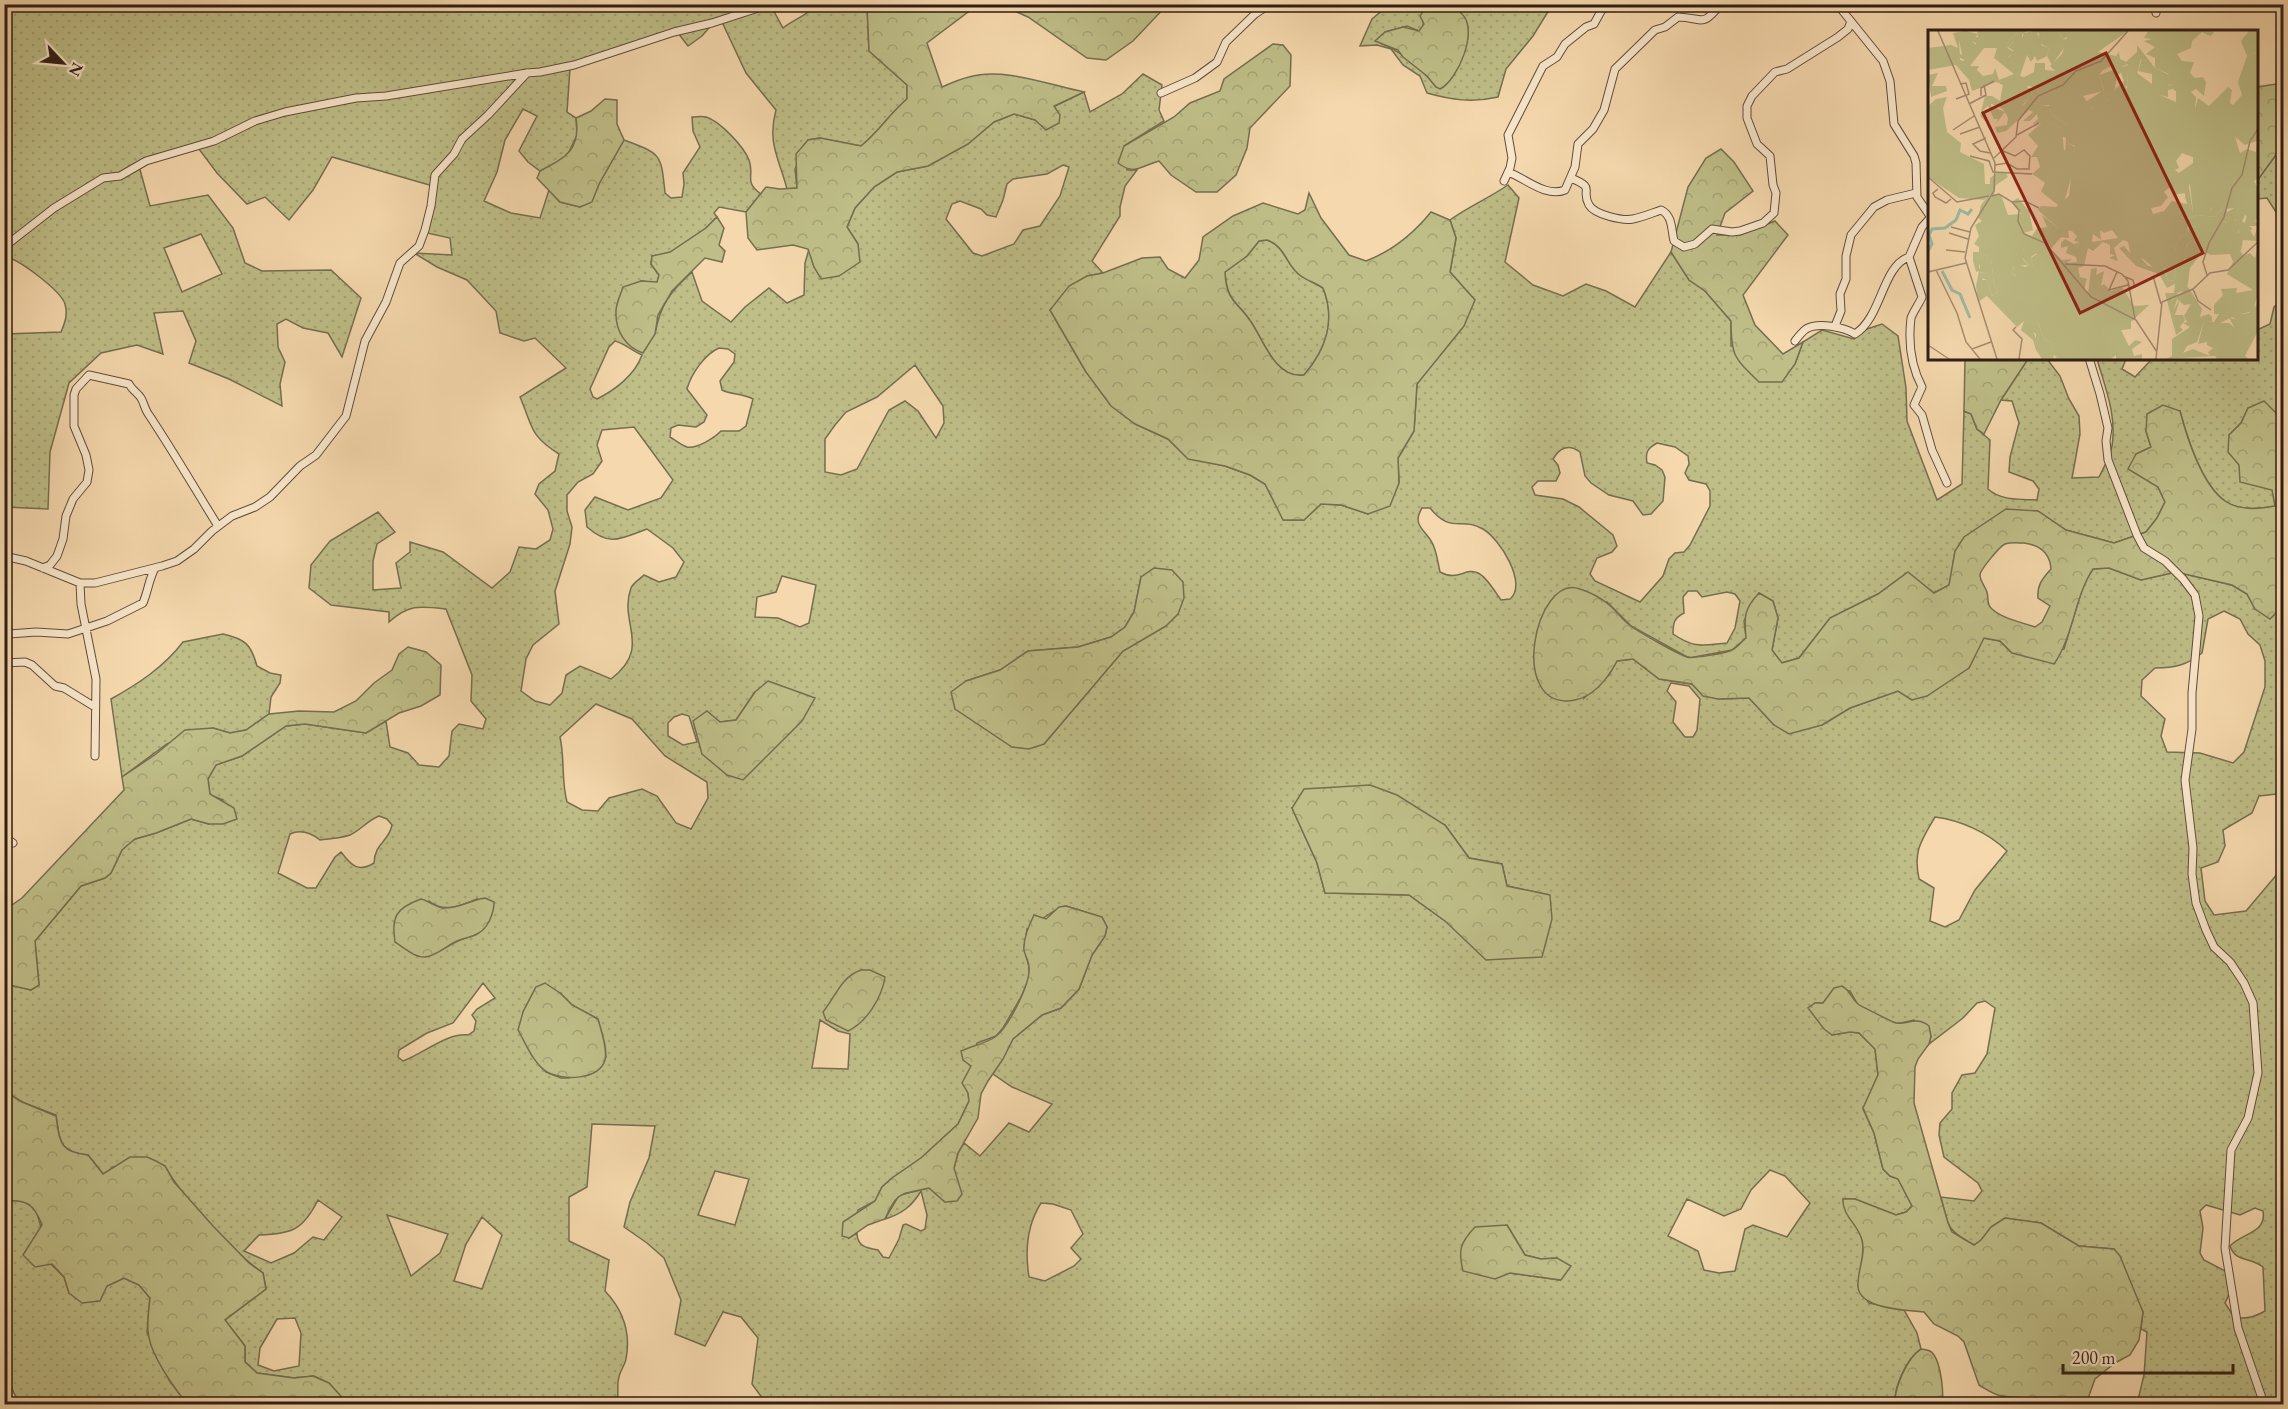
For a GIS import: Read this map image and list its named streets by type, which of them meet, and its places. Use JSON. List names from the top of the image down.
{
  "scale_bar": "200 m",
  "north": "bottom right"
}
